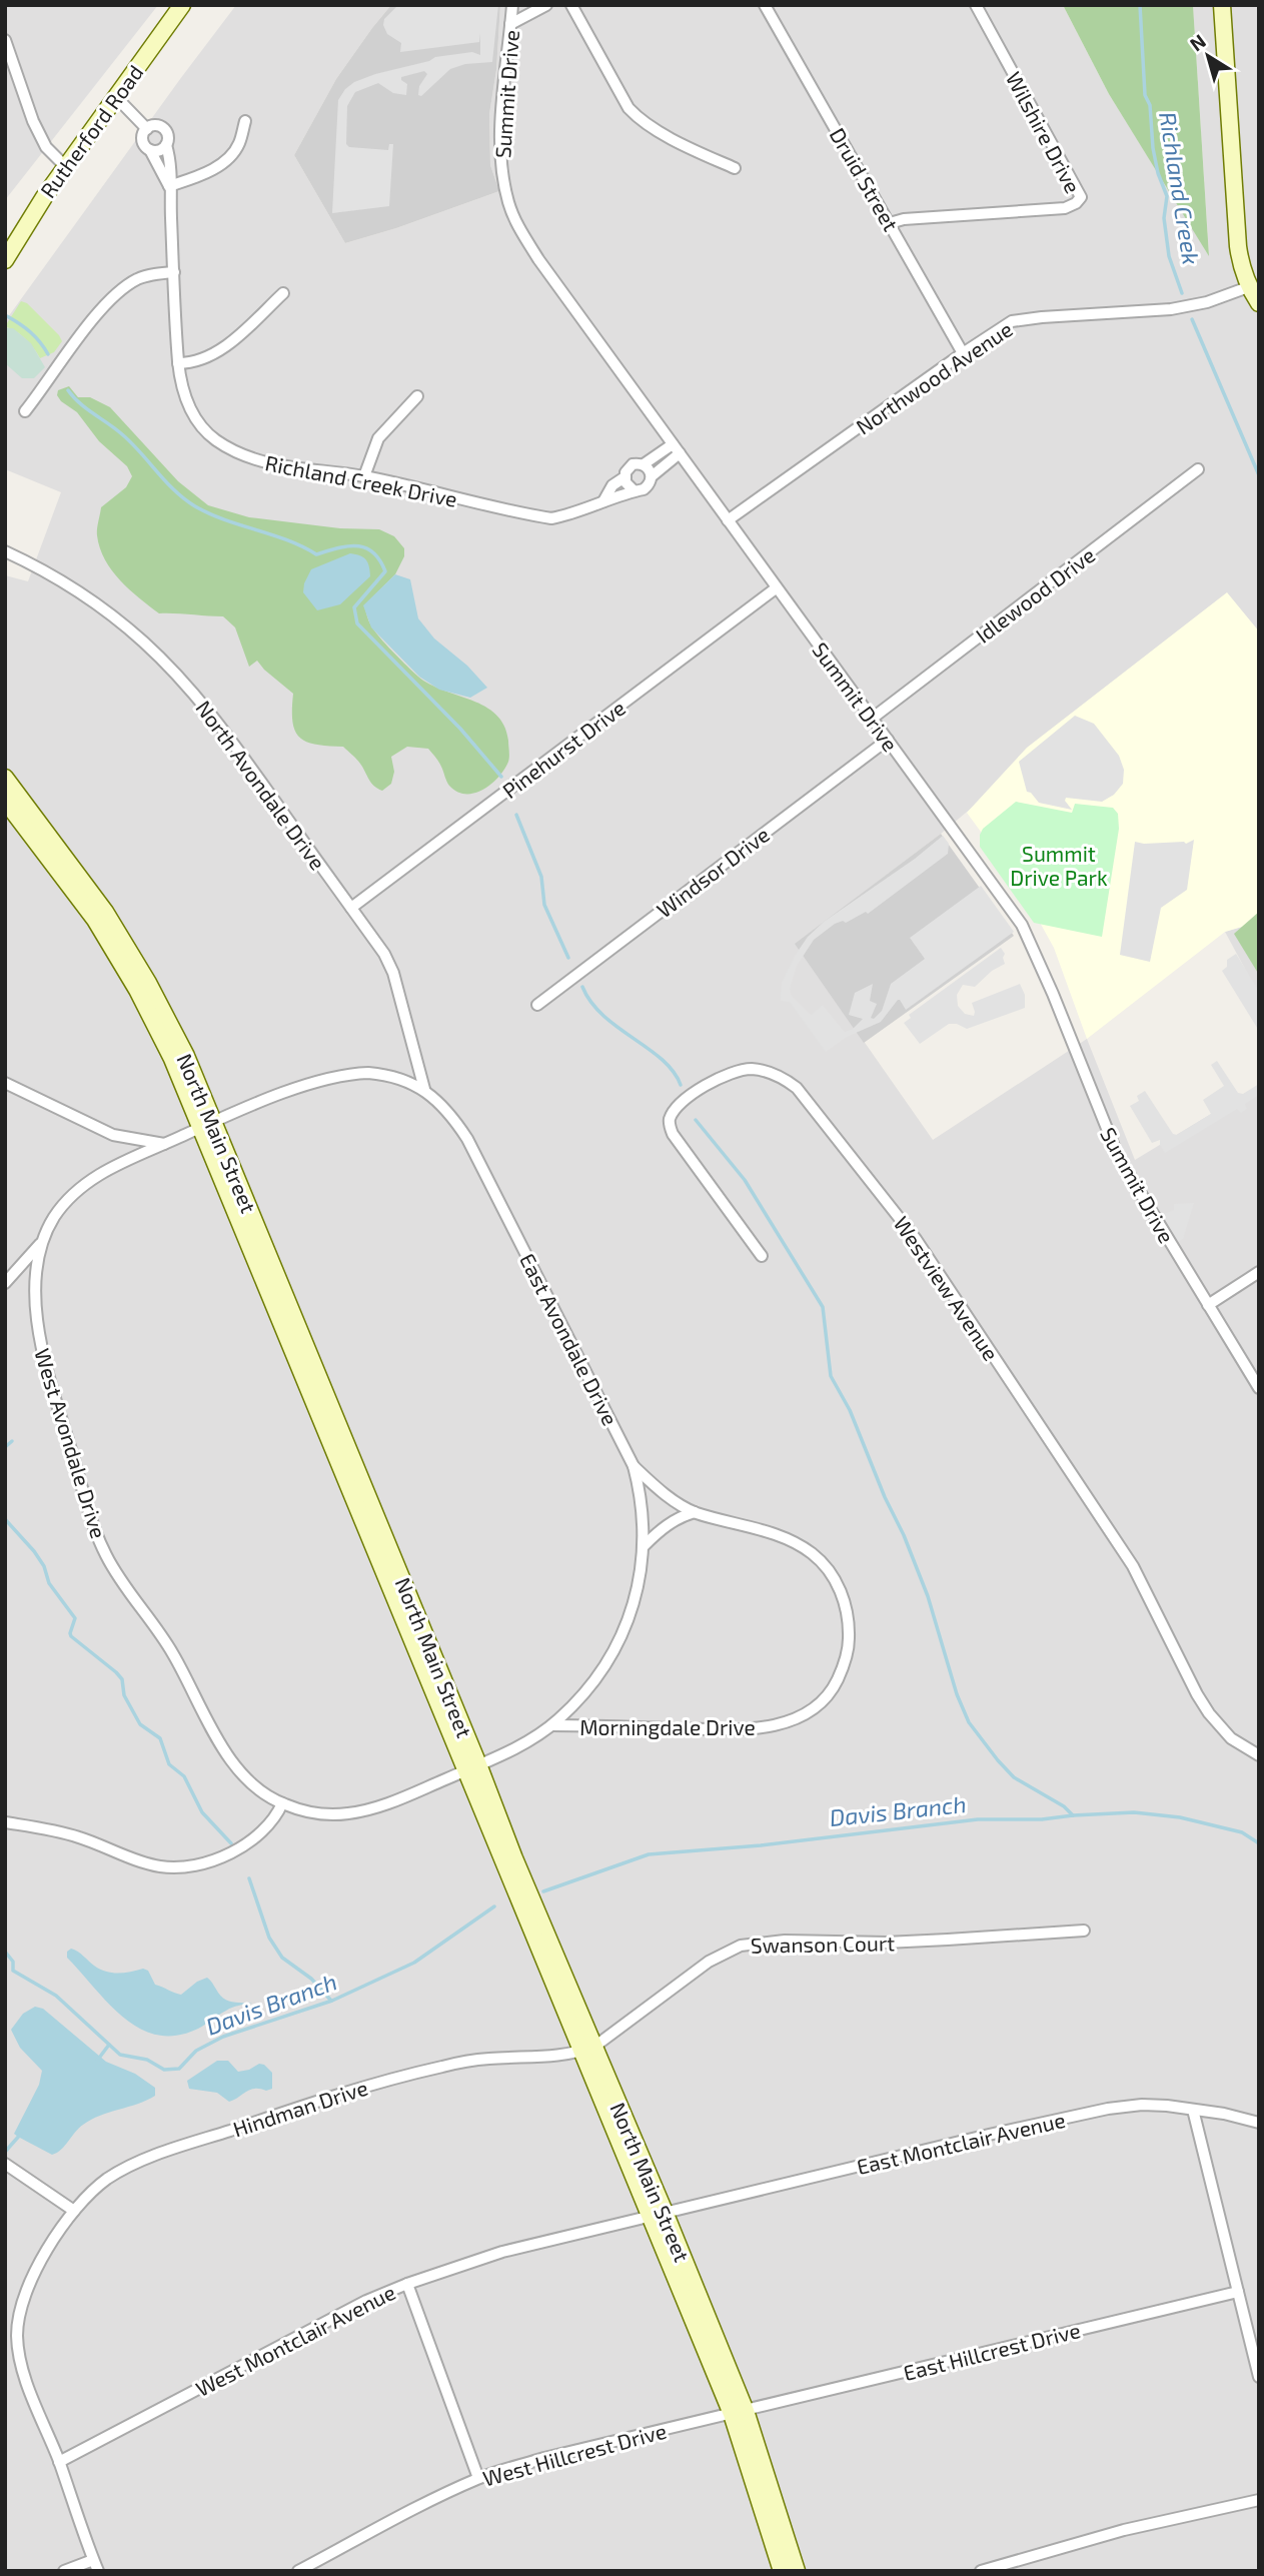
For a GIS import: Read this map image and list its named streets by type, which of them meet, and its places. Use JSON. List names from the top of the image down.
{
  "streets": {
    "street": [
      "Summit Drive",
      "Rutherford Road",
      "Wilshire Drive",
      "Druid Street",
      "Northwood Avenue",
      "Richland Creek Drive",
      "Idlewood Drive",
      "Pinehurst Drive",
      "North Avondale Drive",
      "Windsor Drive",
      "North Main Street",
      "Westview Avenue",
      "East Avondale Drive",
      "West Avondale Drive",
      "Morningdale Drive",
      "Swanson Court",
      "Hindman Drive",
      "East Montclair Avenue",
      "West Montclair Avenue",
      "East Hillcrest Drive",
      "West Hillcrest Drive"
    ]
  },
  "crossings": [
    ["Summit Drive", "Northwood Avenue"],
    ["Summit Drive", "Richland Creek Drive"],
    ["Summit Drive", "Idlewood Drive"],
    ["Summit Drive", "Pinehurst Drive"],
    ["Summit Drive", "Windsor Drive"],
    ["Wilshire Drive", "Druid Street"],
    ["Druid Street", "Northwood Avenue"],
    ["Pinehurst Drive", "North Avondale Drive"],
    ["North Avondale Drive", "East Avondale Drive"],
    ["North Main Street", "East Avondale Drive"],
    ["North Main Street", "West Avondale Drive"],
    ["North Main Street", "Swanson Court"],
    ["North Main Street", "Hindman Drive"],
    ["North Main Street", "East Montclair Avenue"],
    ["North Main Street", "West Montclair Avenue"],
    ["North Main Street", "East Hillcrest Drive"],
    ["North Main Street", "West Hillcrest Drive"],
    ["East Avondale Drive", "West Avondale Drive"],
    ["East Avondale Drive", "Morningdale Drive"],
    ["Swanson Court", "Hindman Drive"],
    ["Hindman Drive", "West Montclair Avenue"],
    ["East Montclair Avenue", "West Montclair Avenue"],
    ["East Hillcrest Drive", "West Hillcrest Drive"]
  ],
  "water": ["Richland Creek", "Davis Branch"],
  "parks": ["Summit Drive Park"],
  "north": "top left"
}
